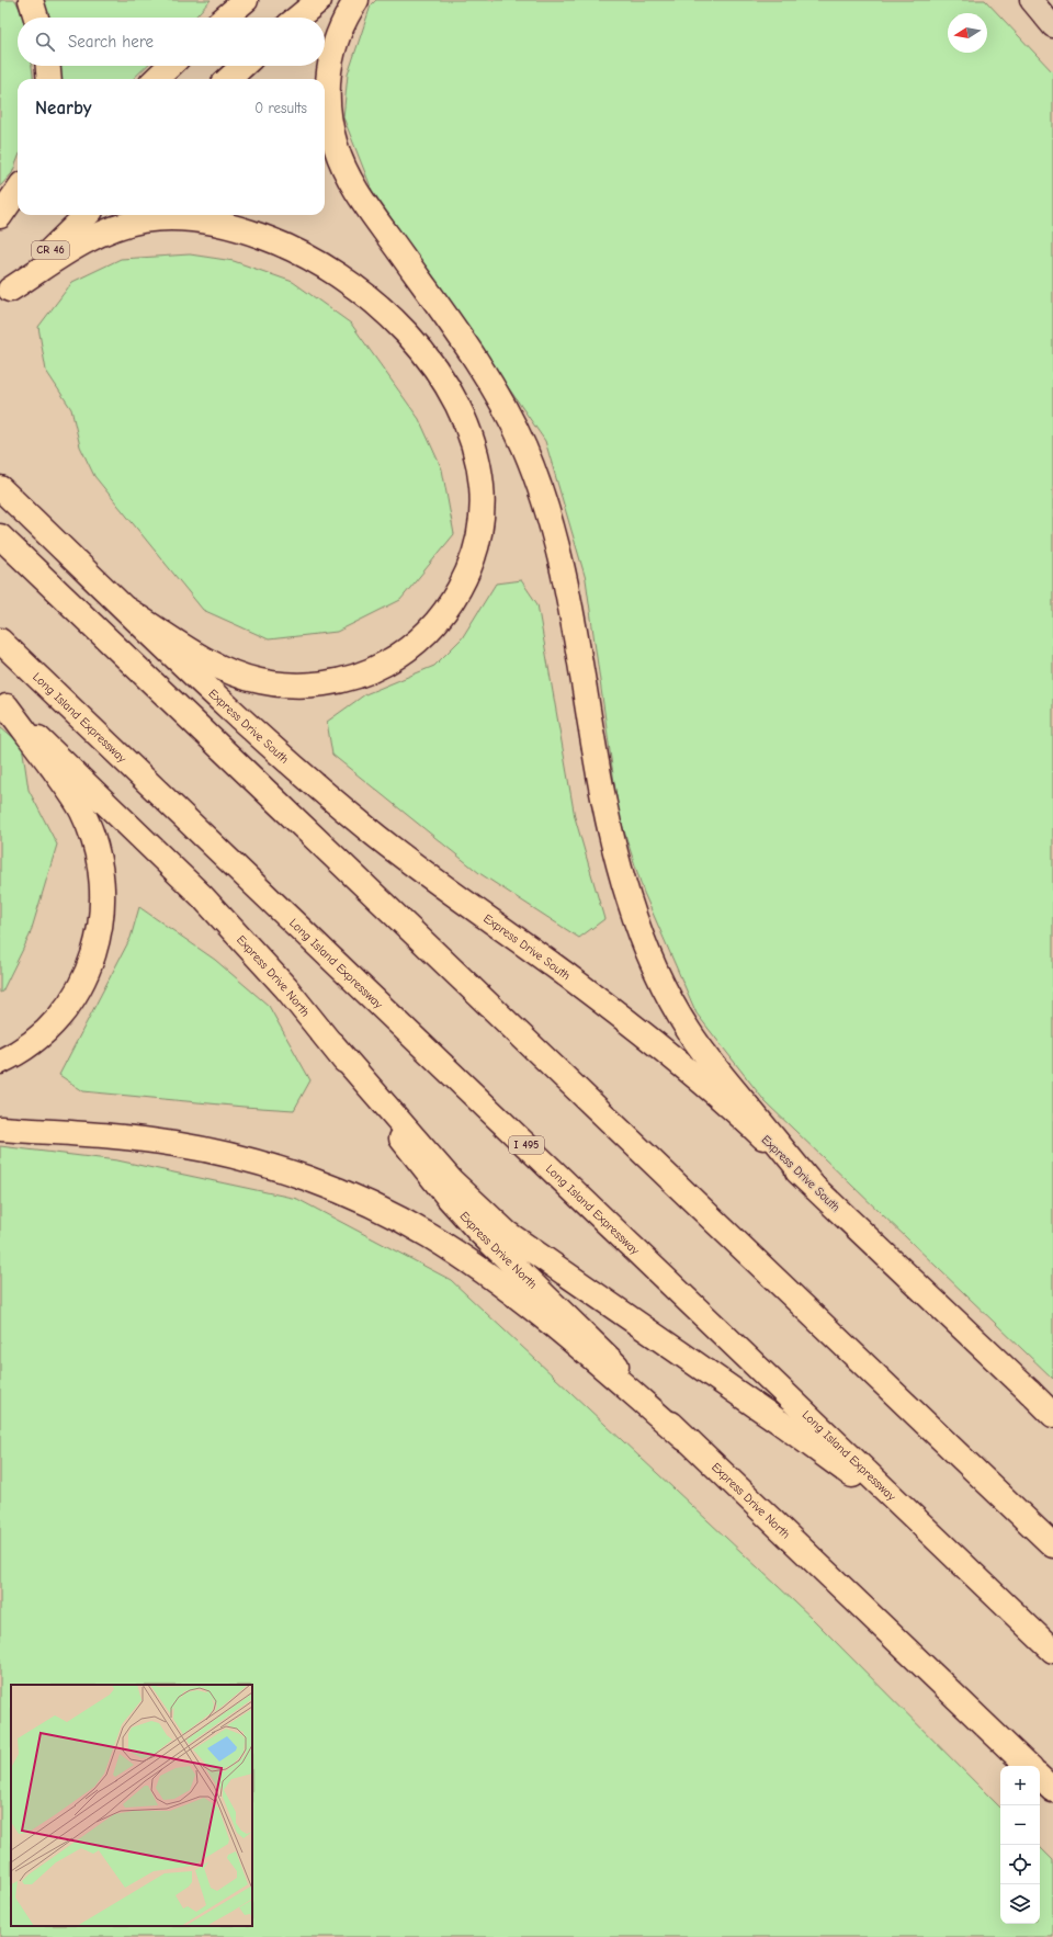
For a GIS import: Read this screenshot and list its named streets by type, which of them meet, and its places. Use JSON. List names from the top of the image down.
{
  "streets": {
    "main road": [
      "CR 46",
      "Long Island Expressway",
      "Express Drive South",
      "Express Drive North",
      "I 495"
    ]
  },
  "north": "left",
  "page": {
    "search": "Search here",
    "heading": ["Nearby", "0 results"],
    "map_buttons": ["+", "−"]
  }
}
